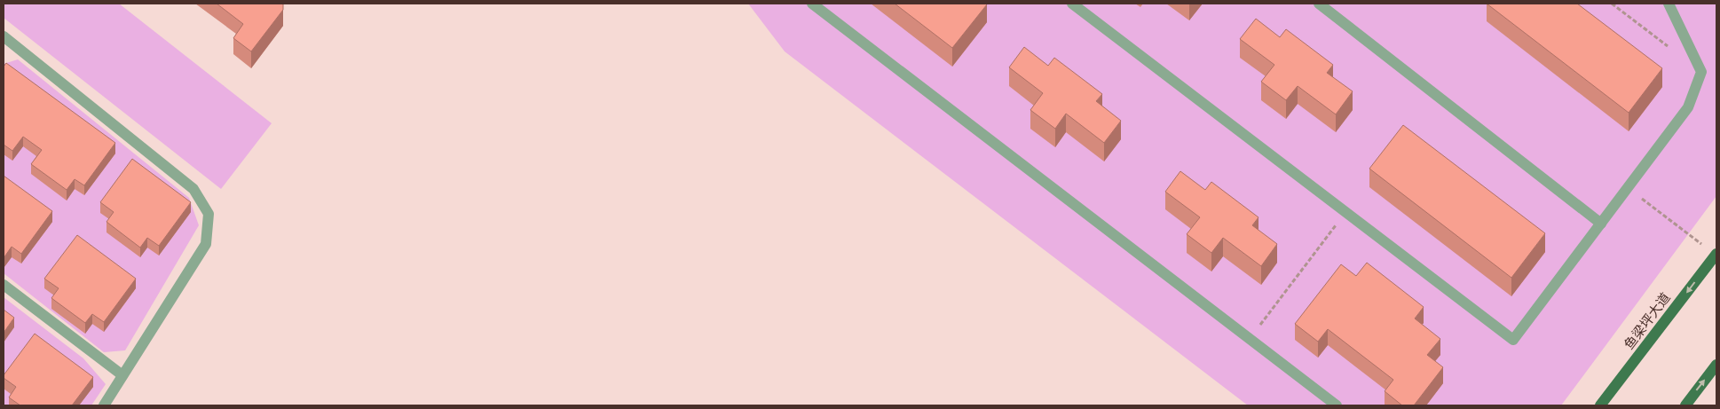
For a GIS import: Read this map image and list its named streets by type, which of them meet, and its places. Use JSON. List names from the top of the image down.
{
  "streets": {
    "main road": ["鱼梁坪大道"]
  },
  "one_way": ["鱼梁坪大道"]
}
